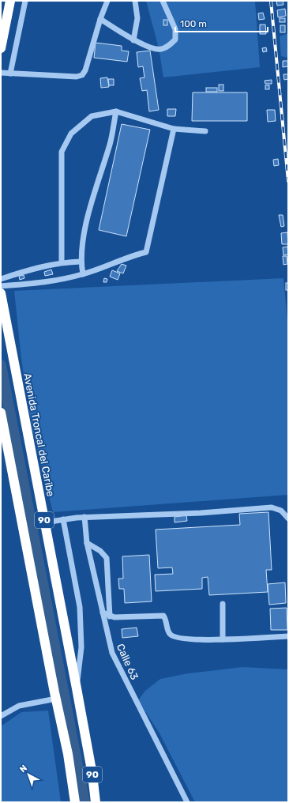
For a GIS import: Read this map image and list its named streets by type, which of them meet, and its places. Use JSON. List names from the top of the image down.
{
  "streets": {
    "highway": ["Avenida Troncal del Caribe", "90"],
    "street": ["Calle 63"]
  },
  "scale_bar": "100 m",
  "north": "top left"
}
